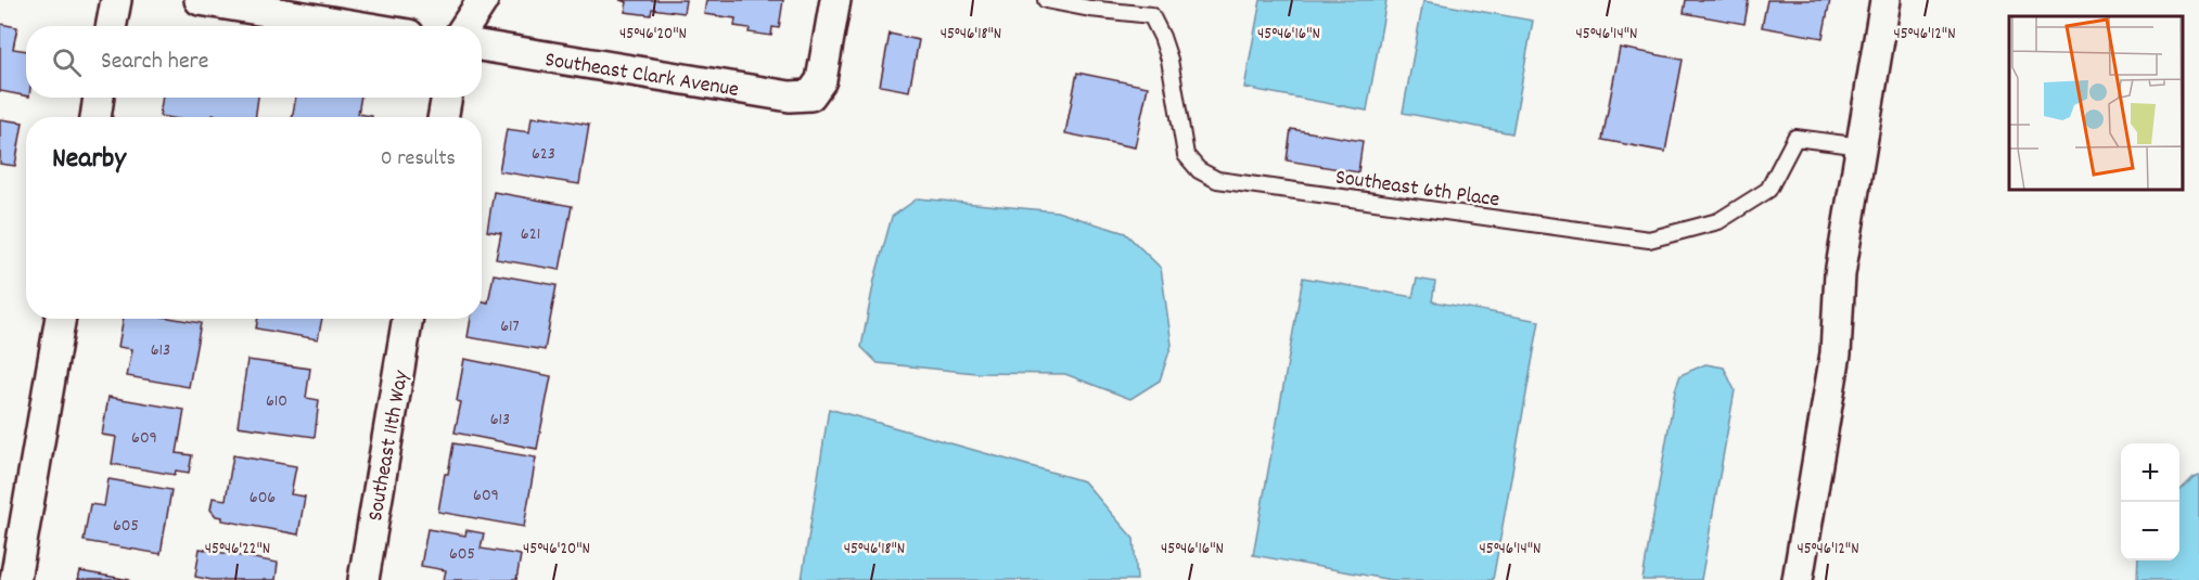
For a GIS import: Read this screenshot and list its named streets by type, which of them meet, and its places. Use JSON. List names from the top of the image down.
{
  "streets": {
    "street": ["Southeast Clark Avenue", "Southeast 11th Way"],
    "lane": ["Southeast 6th Place"]
  },
  "house_numbers": [
    "623",
    "621",
    "617",
    "613",
    "610",
    "613",
    "609",
    "609",
    "606",
    "605",
    "605"
  ],
  "page": {
    "search": "Search here",
    "heading": ["Nearby", "0 results"],
    "map_buttons": ["+", "−"]
  },
  "coordinates": [
    "45°46'20\"N",
    "45°46'18\"N",
    "45°46'16\"N",
    "45°46'14\"N",
    "45°46'12\"N",
    "45°46'22\"N"
  ]
}
